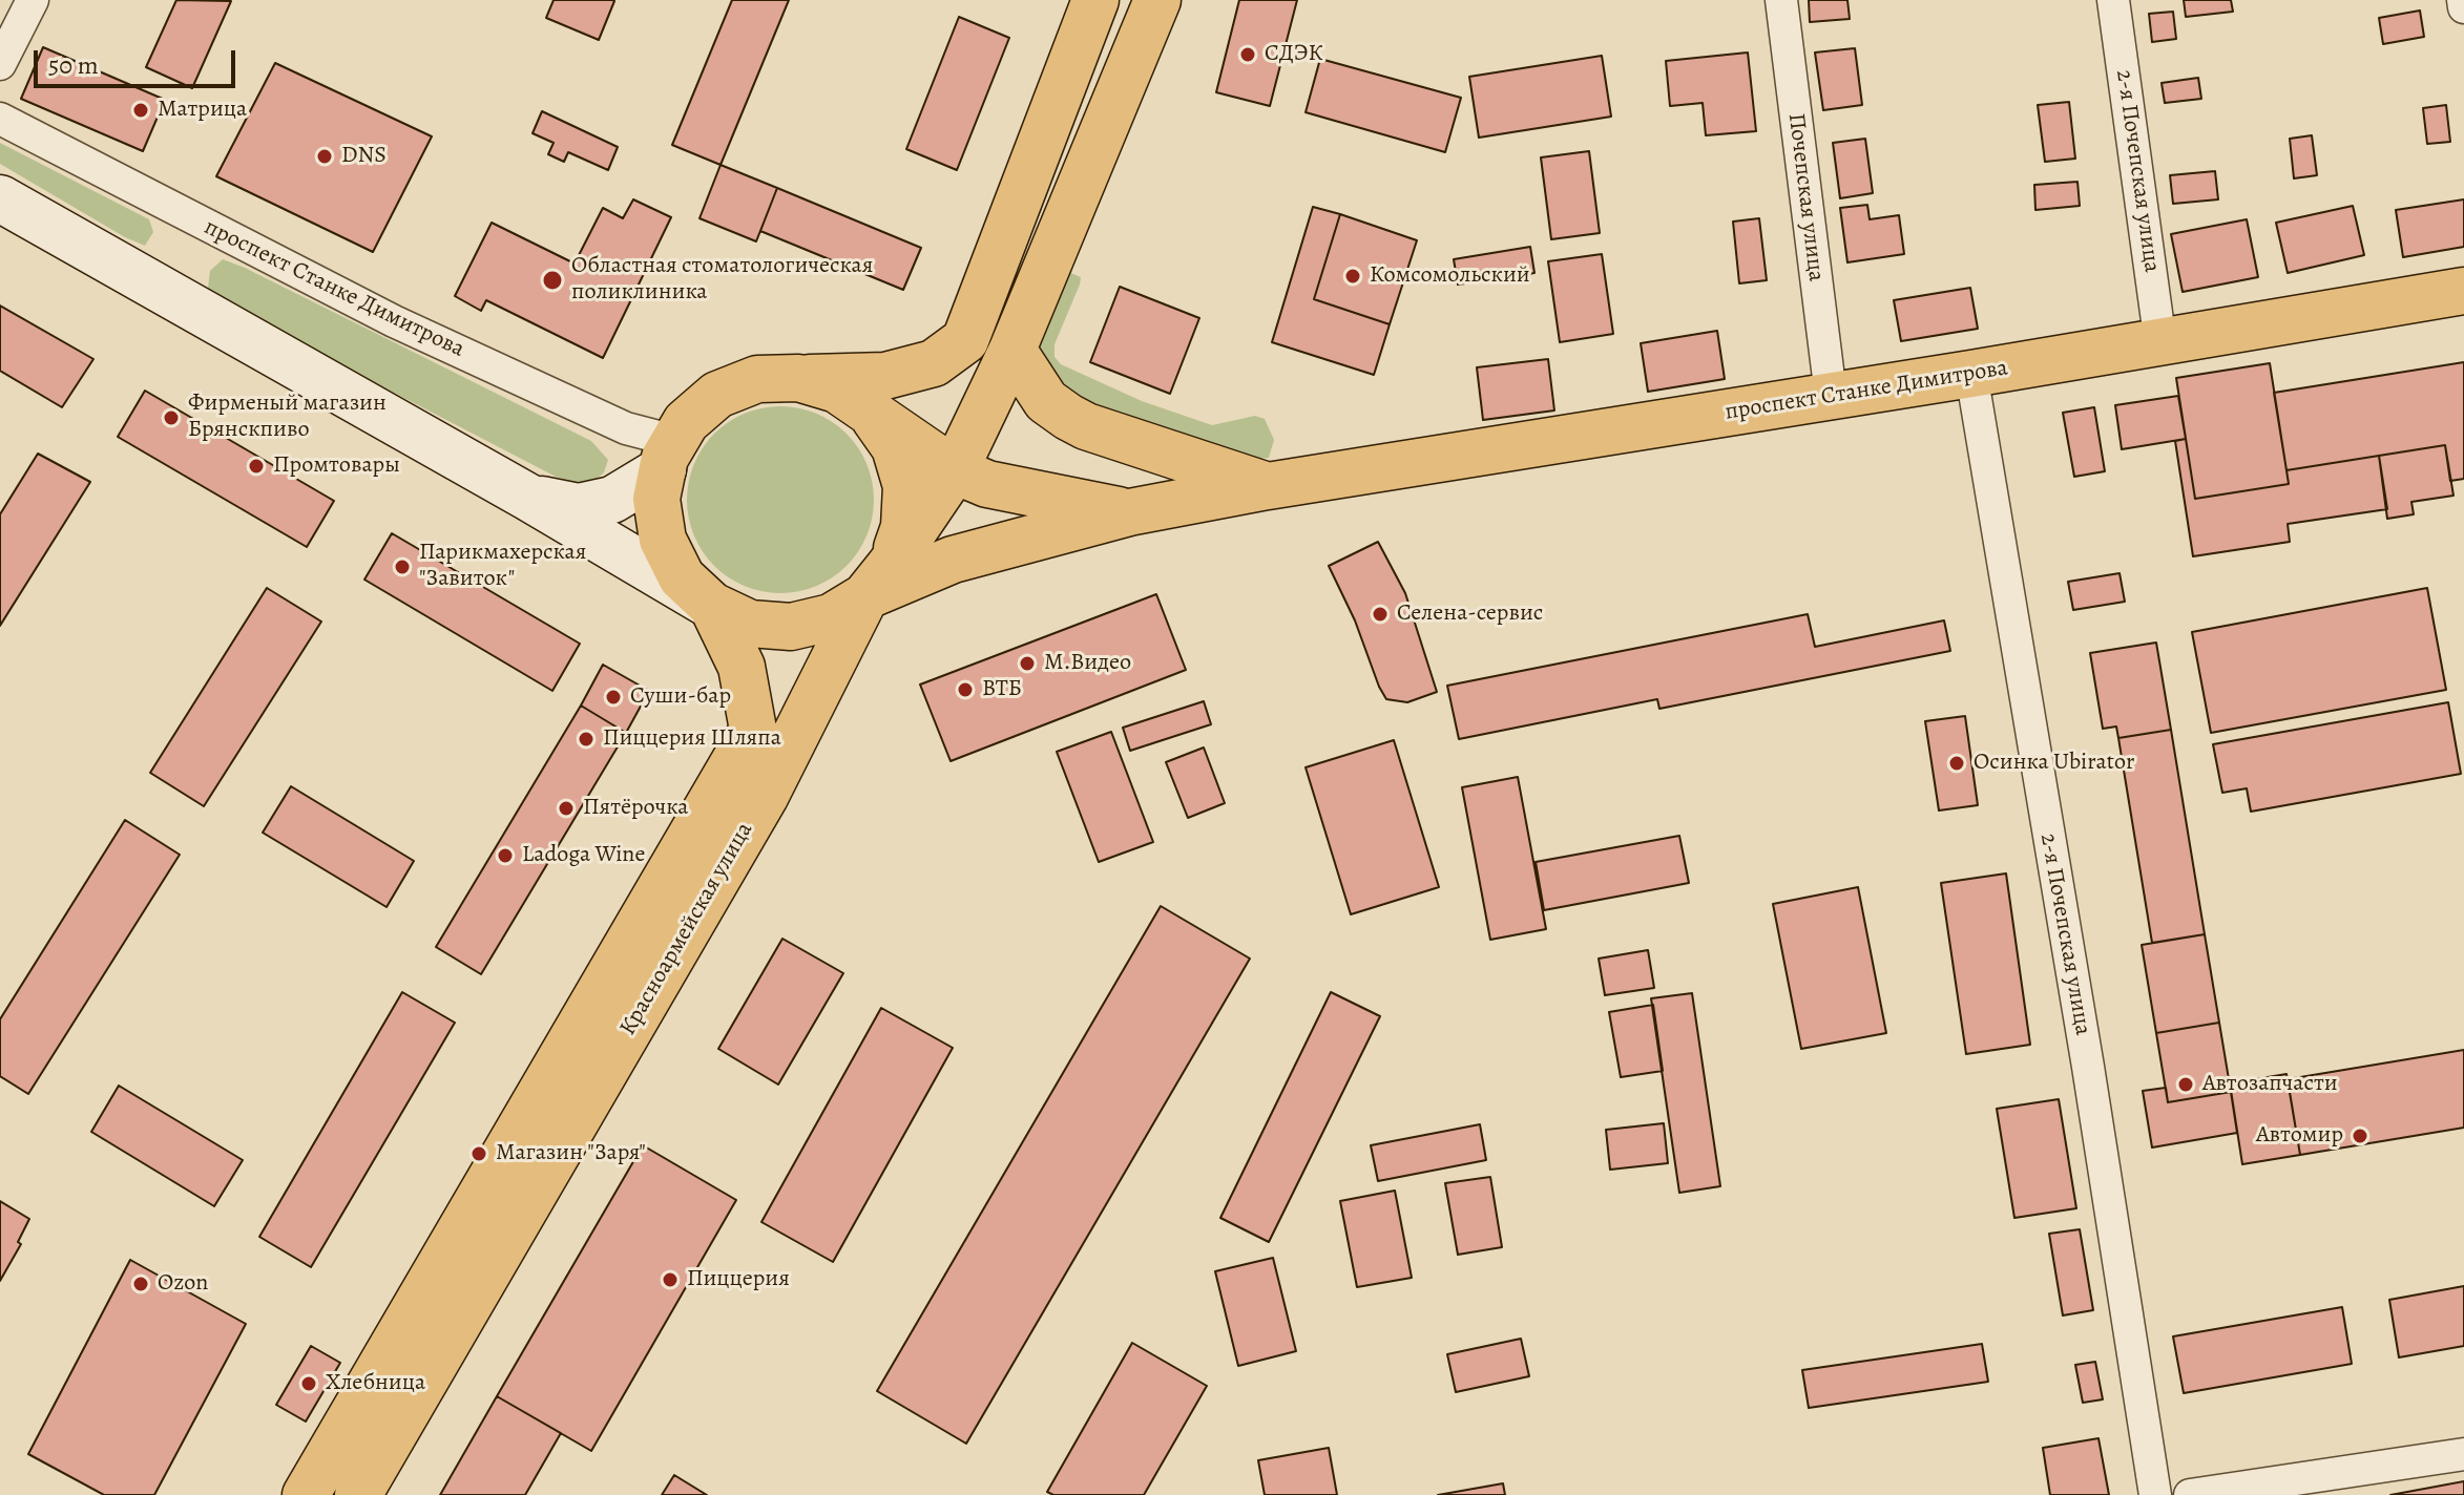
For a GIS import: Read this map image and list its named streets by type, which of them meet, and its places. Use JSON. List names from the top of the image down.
{
  "streets": {
    "main road": ["проспект Станке Димитрова", "Красноармейская улица"],
    "street": ["2-я Почепская улица", "Почепская улица"]
  },
  "crossings": [
    ["2-я Почепская улица", "проспект Станке Димитрова"],
    ["Почепская улица", "проспект Станке Димитрова"],
    ["проспект Станке Димитрова", "Красноармейская улица"]
  ],
  "places": [
    "СДЭК",
    "Матрица",
    "DNS",
    "Комсомольский",
    "Областная стоматологическая поликлиника",
    "Фирменый магазин Брянскпиво",
    "Промтовары",
    "Парикмахерская \"Завиток\"",
    "Селена-сервис",
    "М.Видео",
    "ВТБ",
    "Суши-бар",
    "Пиццерия Шляпа",
    "Осинка Ubirator",
    "Пятёрочка",
    "Ladoga Wine",
    "Автозапчасти",
    "Автомир",
    "Магазин \"Заря\"",
    "Пиццерия",
    "Ozon",
    "Хлебница"
  ],
  "scale_bar": "50 m"
}
